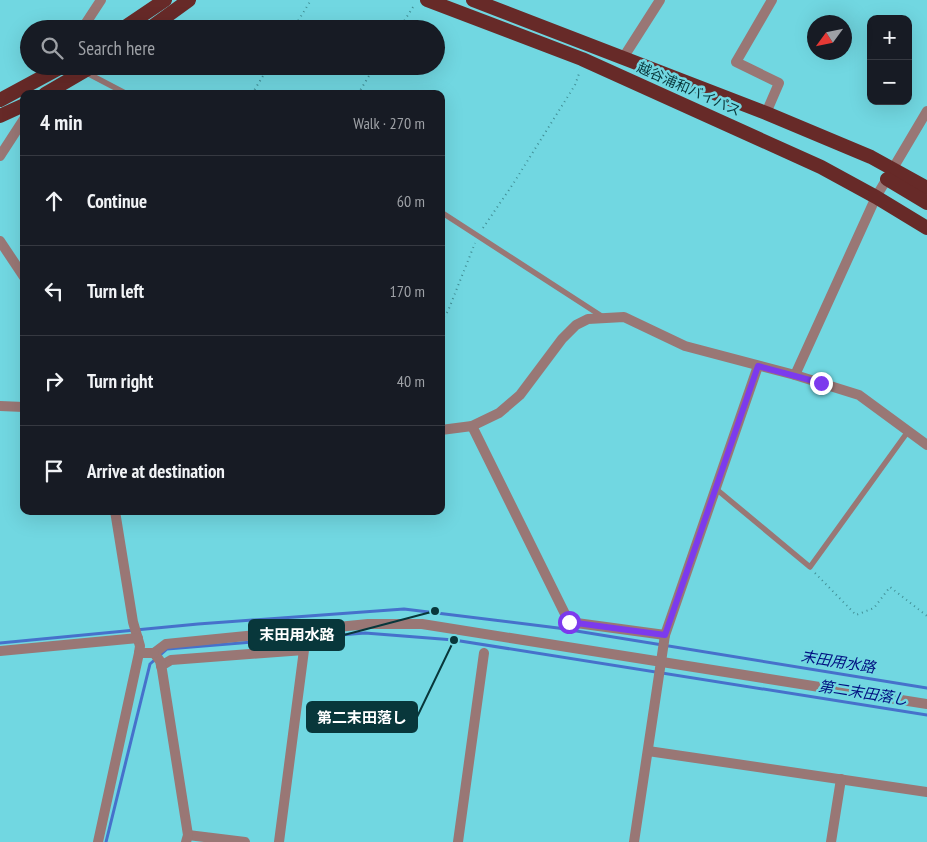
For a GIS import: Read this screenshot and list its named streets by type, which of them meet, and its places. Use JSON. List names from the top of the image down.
{
  "streets": {
    "highway": ["越谷浦和バイパス"]
  },
  "water": ["末田用水路", "第二末田落し"],
  "places": ["末田用水路", "第二末田落し"],
  "north": "bottom left",
  "page": {
    "map_buttons": ["+", "−"],
    "search": "Search here",
    "heading": ["4 min", "Walk · 270 m"],
    "list": [
      ["Continue", "60 m"],
      ["Turn left", "170 m"],
      ["Turn right", "40 m"],
      "Arrive at destination"
    ]
  }
}
